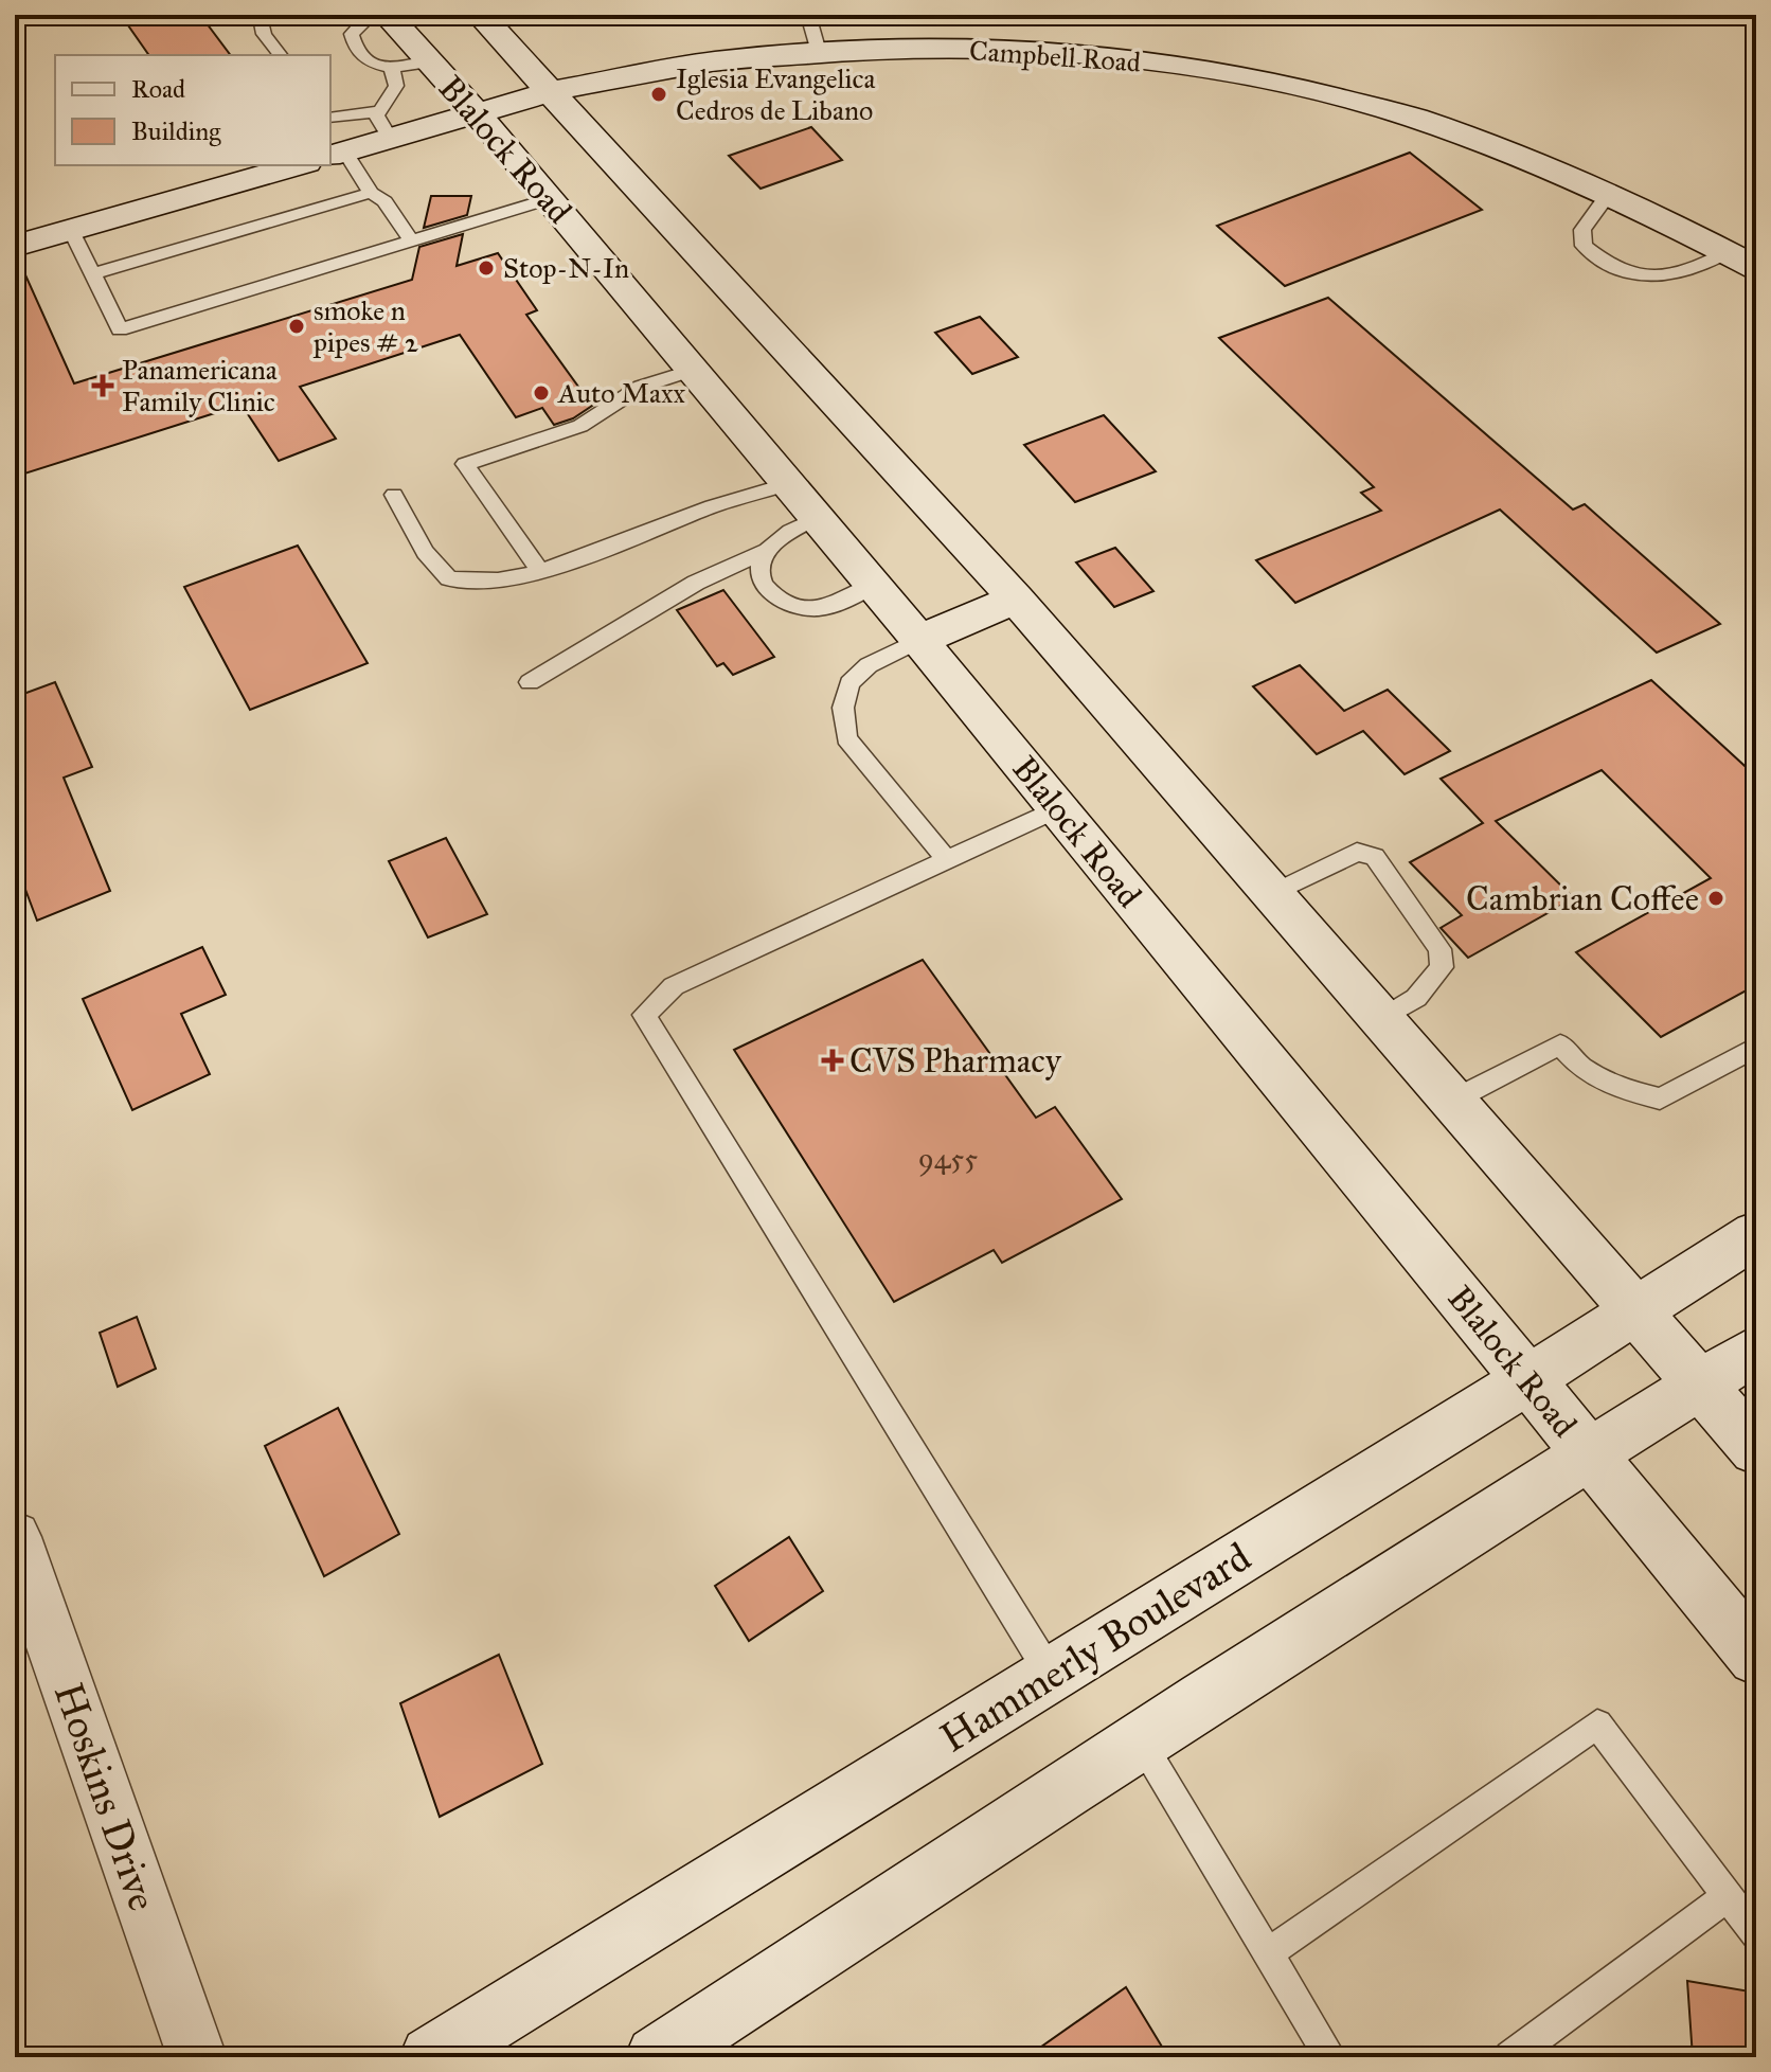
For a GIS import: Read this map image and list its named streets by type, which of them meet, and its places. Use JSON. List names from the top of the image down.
{
  "streets": {
    "main road": ["Campbell Road", "Blalock Road", "Hammerly Boulevard"],
    "street": ["Hoskins Drive"]
  },
  "crossings": [
    ["Campbell Road", "Blalock Road"],
    ["Blalock Road", "Hammerly Boulevard"]
  ],
  "places": {
    "other": [
      "Iglesia Evangelica Cedros de Libano",
      "Stop-N-In",
      "smoke n pipes # 2",
      "Auto Maxx",
      "Cambrian Coffee"
    ],
    "health": ["Panamericana Family Clinic", "CVS Pharmacy"]
  },
  "house_numbers": ["9455"],
  "legend": ["Road", "Building"]
}
